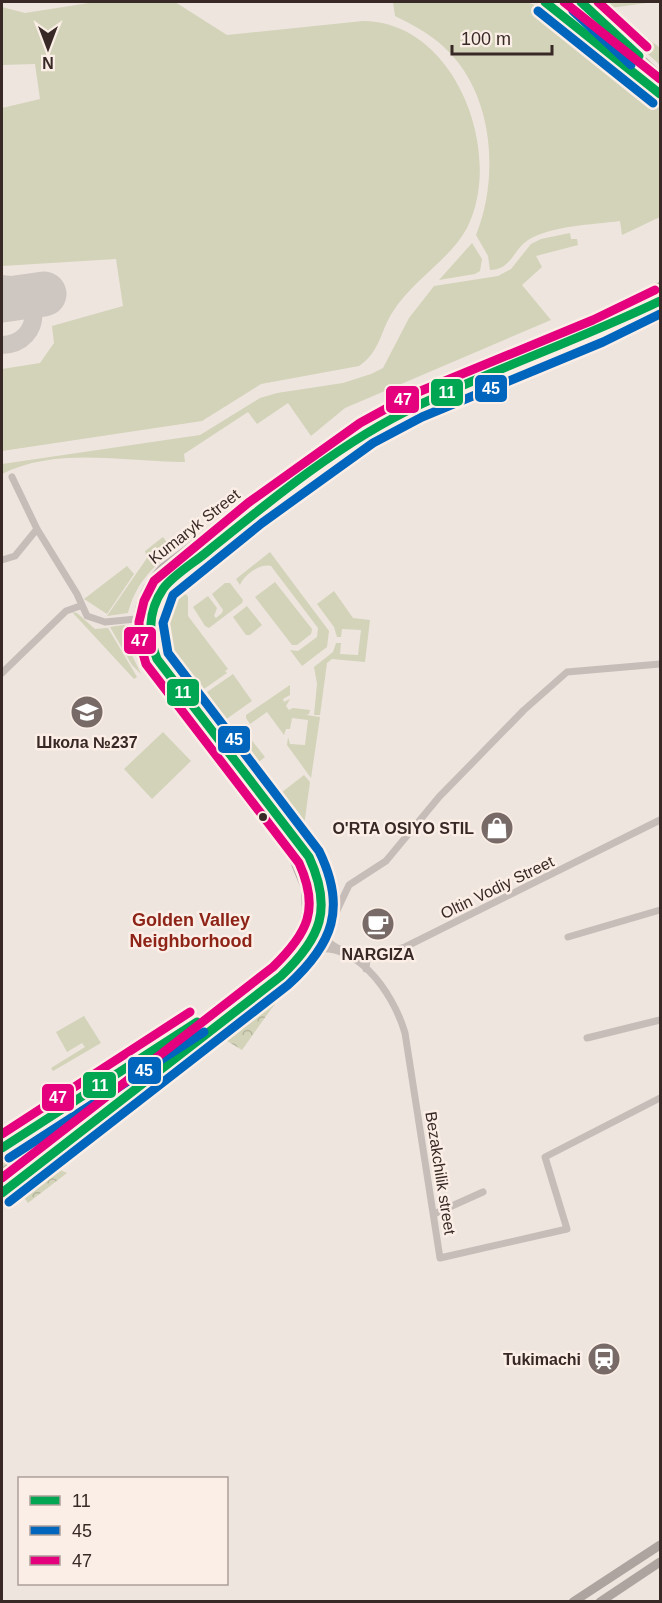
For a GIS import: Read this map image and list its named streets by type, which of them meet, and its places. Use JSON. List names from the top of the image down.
{
  "streets": {
    "main road": ["Kumaryk Street"],
    "street": ["Oltin Vodiy Street", "Bezakchilik street"]
  },
  "crossings": [
    ["Kumaryk Street", "Oltin Vodiy Street"],
    ["Oltin Vodiy Street", "Bezakchilik street"]
  ],
  "districts": ["Golden Valley Neighborhood"],
  "places": {
    "school or university": ["Школа №237"],
    "shop": ["O'RTA OSIYO STIL"],
    "cafe": ["NARGIZA"],
    "station": ["Tukimachi"]
  },
  "lines": ["transit line 11", "transit line 47", "transit line 45"],
  "legend": ["11", "45", "47"],
  "scale_bar": "100 m",
  "north": "bottom"
}
